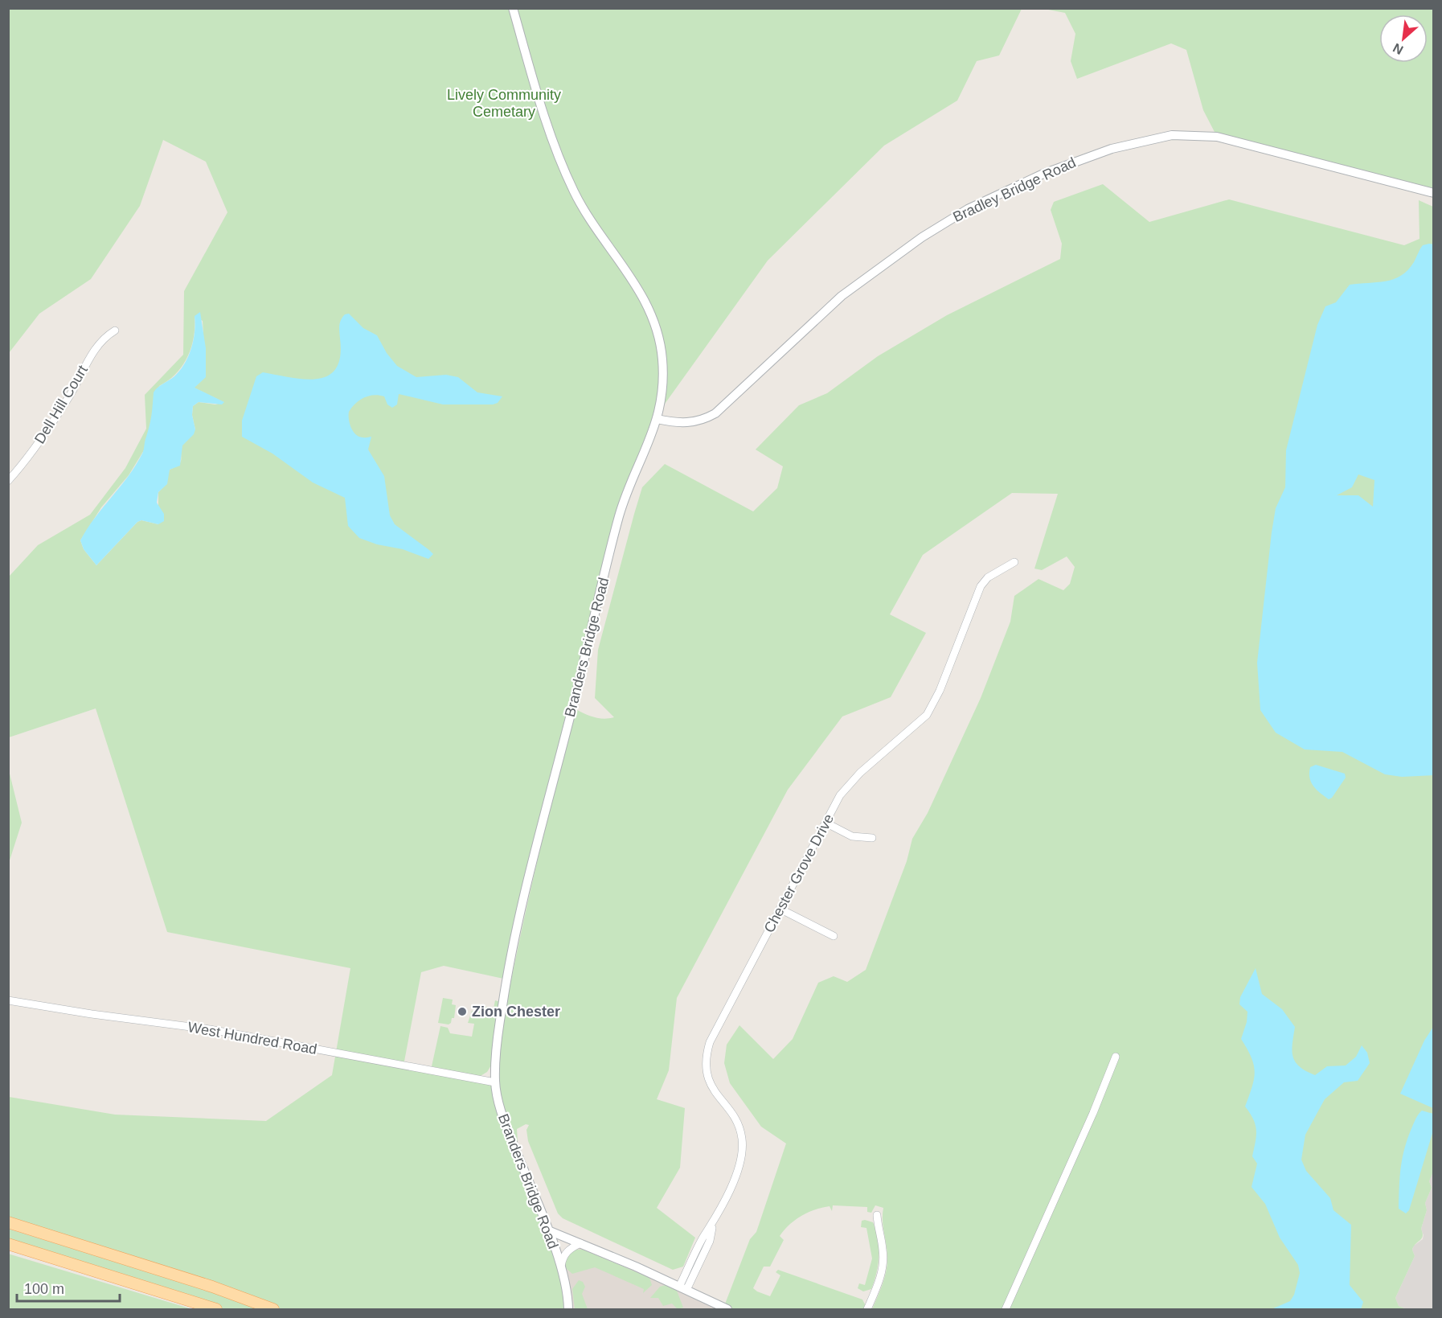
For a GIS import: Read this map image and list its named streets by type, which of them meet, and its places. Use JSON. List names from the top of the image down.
{
  "streets": {
    "street": [
      "Bradley Bridge Road",
      "Dell Hill Court",
      "Branders Bridge Road",
      "Chester Grove Drive",
      "West Hundred Road"
    ]
  },
  "crossings": [
    ["Bradley Bridge Road", "Branders Bridge Road"],
    ["Branders Bridge Road", "West Hundred Road"]
  ],
  "parks": ["Lively Community Cemetary"],
  "places": ["Zion Chester"],
  "scale_bar": "100 m",
  "north": "bottom left"
}
